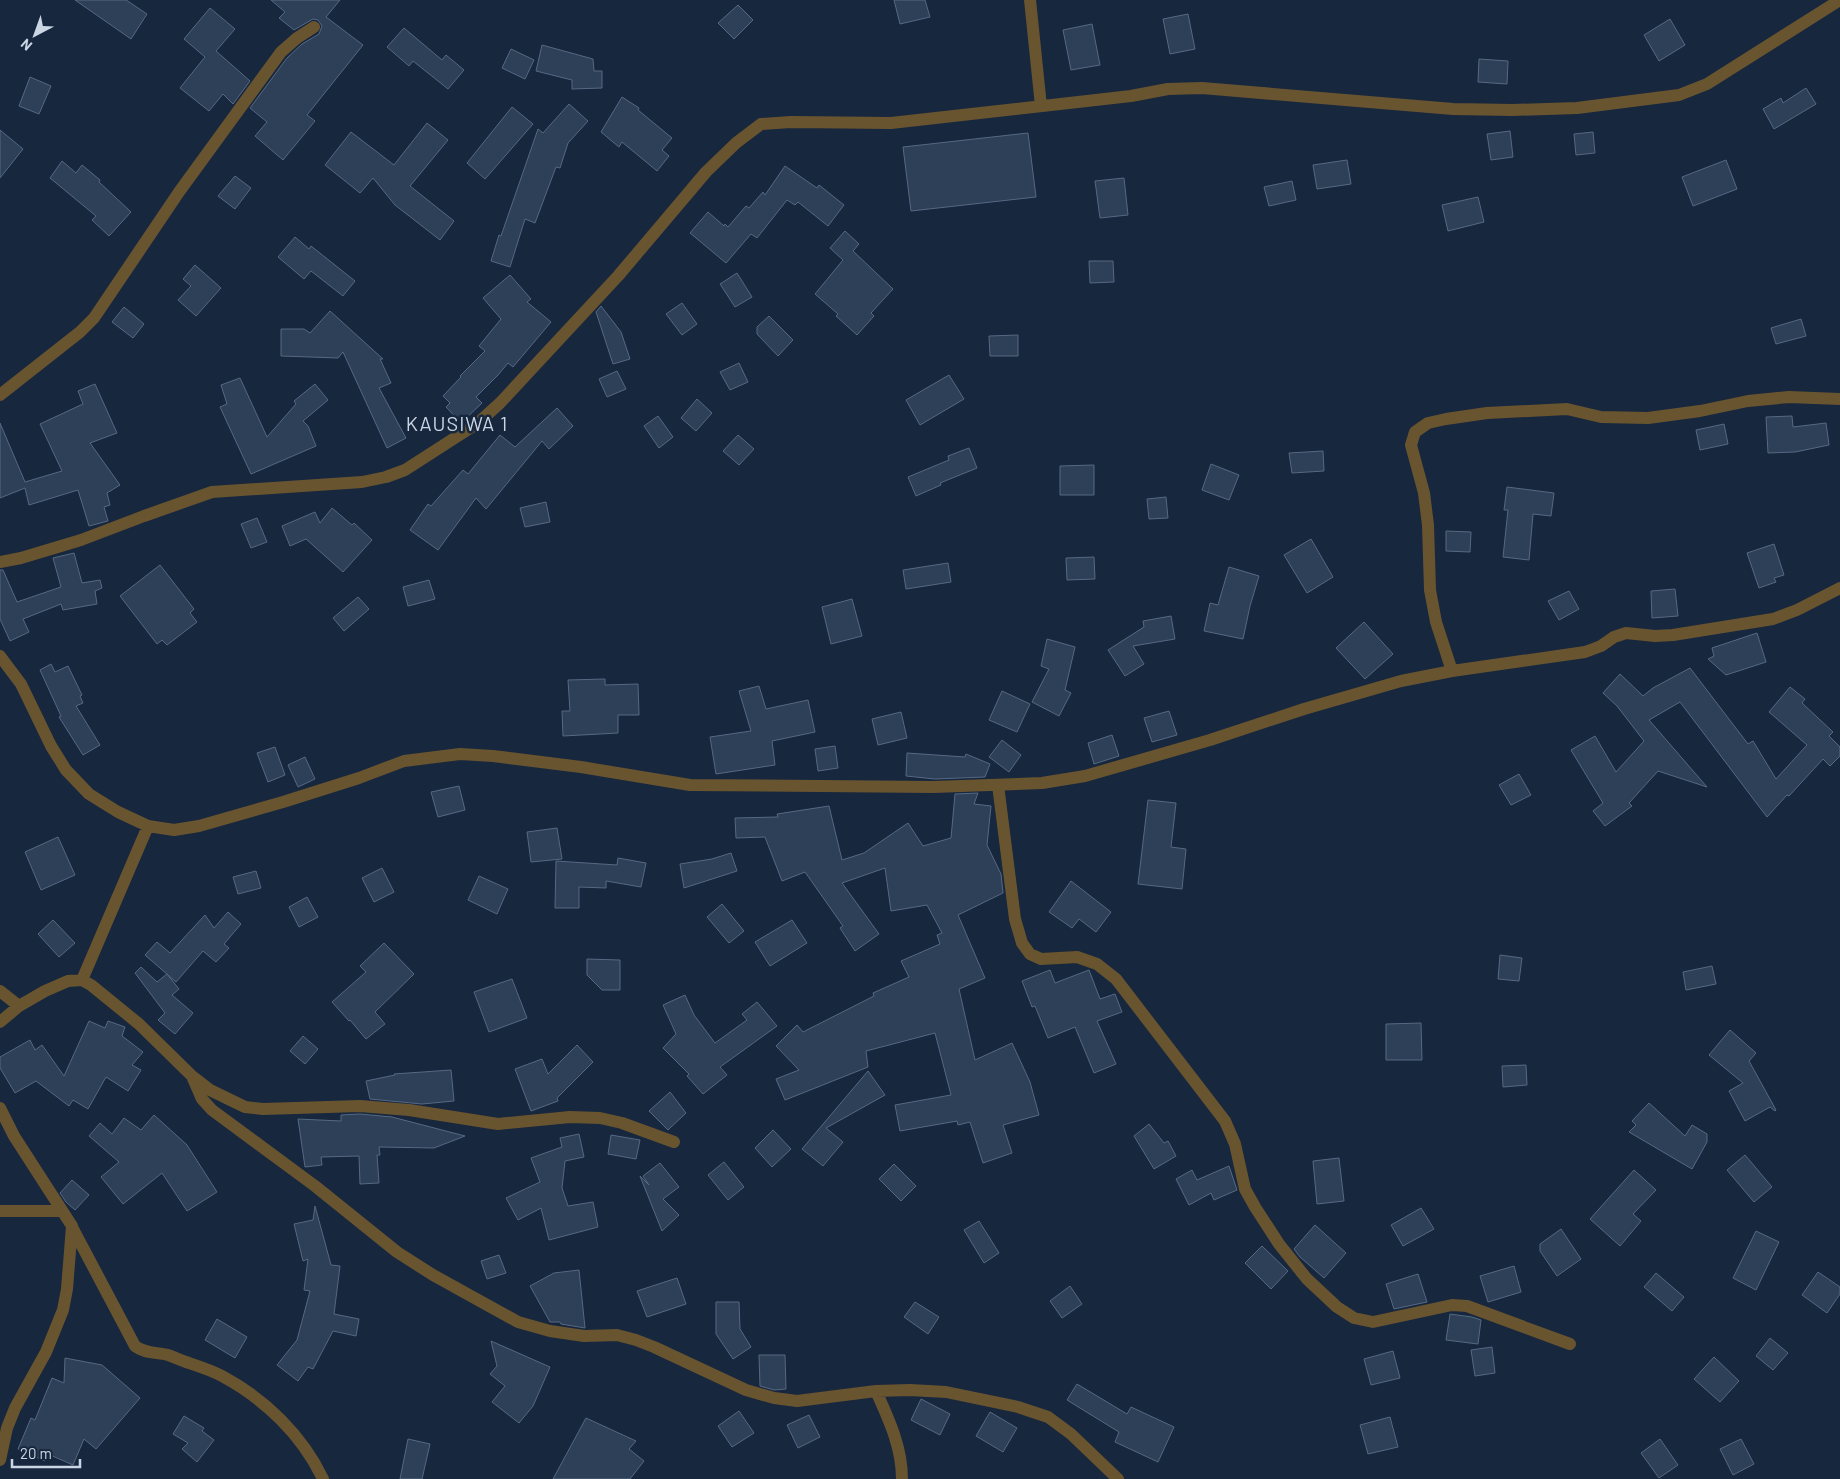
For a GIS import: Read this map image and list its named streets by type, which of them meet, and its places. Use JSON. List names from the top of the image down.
{
  "districts": ["KAUSIWA 1"],
  "scale_bar": "20 m",
  "north": "bottom left"
}
